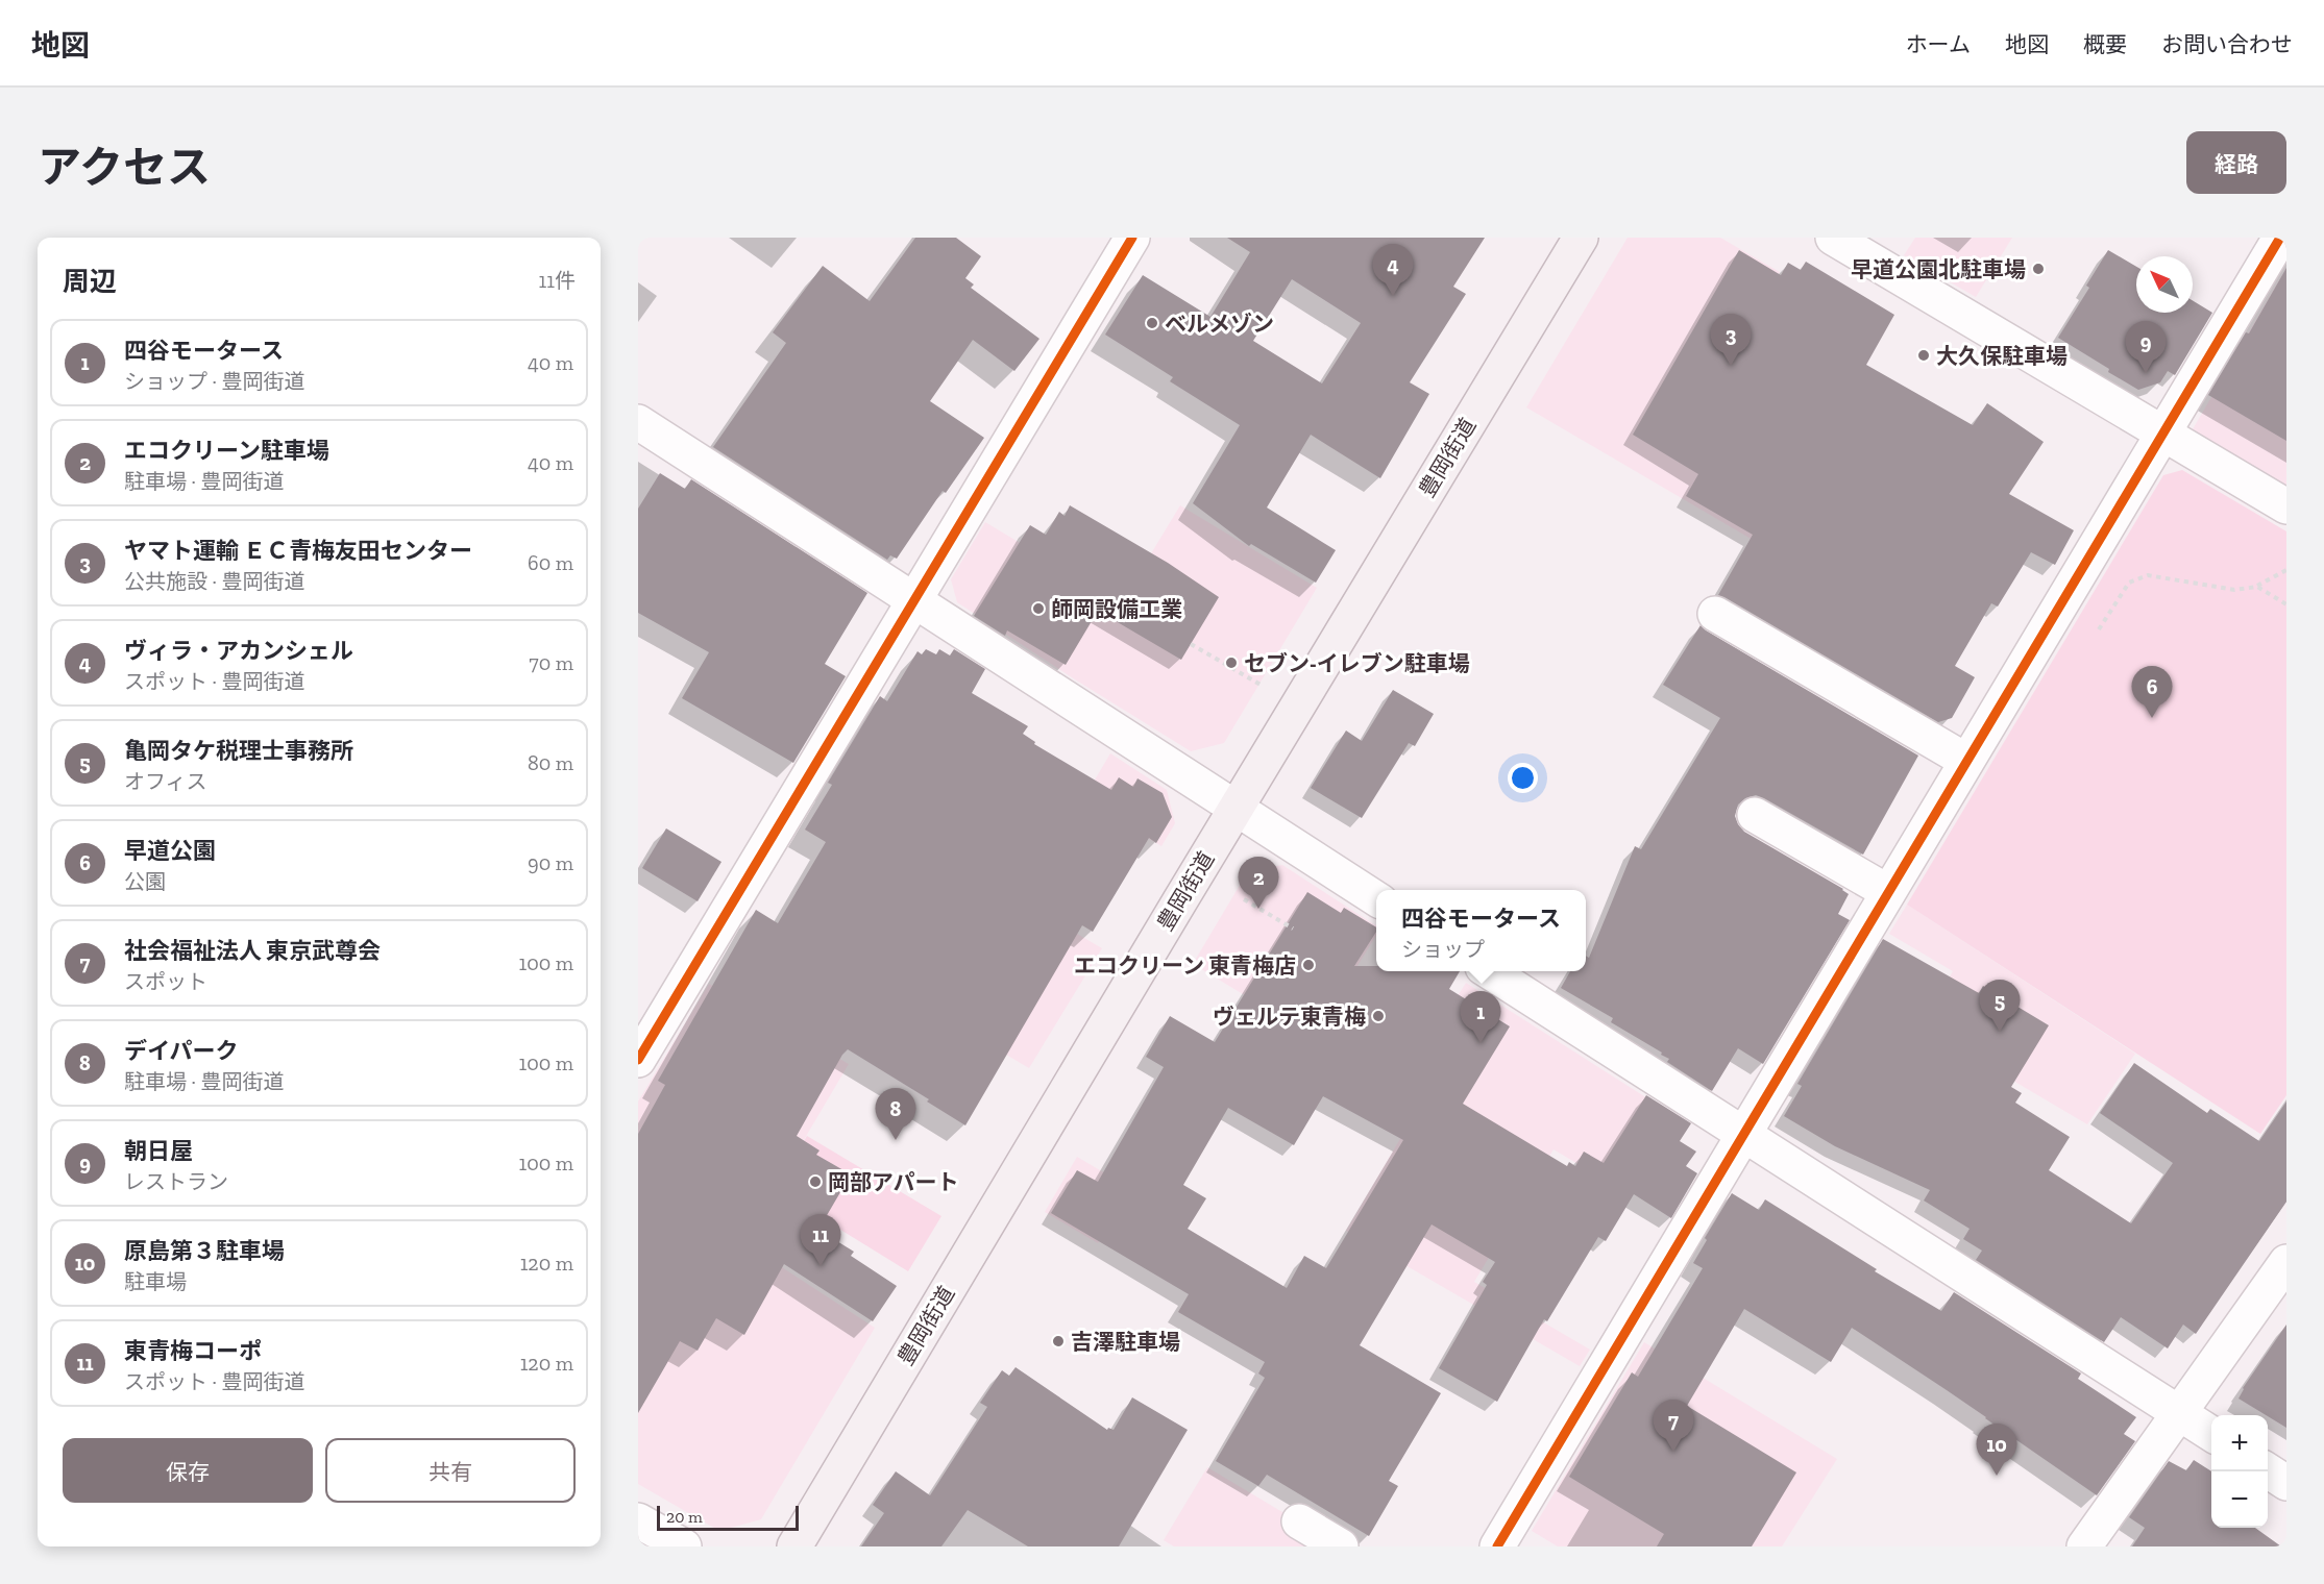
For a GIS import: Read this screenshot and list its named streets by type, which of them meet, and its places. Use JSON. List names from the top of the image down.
{
  "streets": {
    "main road": ["豊岡街道"]
  },
  "places": [
    "早道公園北駐車場",
    "ベルメゾン",
    "大久保駐車場",
    "師岡設備工業",
    "セブン-イレブン駐車場",
    "エコクリーン 東青梅店",
    "ヴェルテ東青梅",
    "岡部アパート",
    "吉澤駐車場"
  ],
  "scale_bar": "20 m",
  "north": "top left",
  "page": {
    "header": "地図",
    "nav": [
      "ホーム",
      "地図",
      "概要",
      "お問い合わせ"
    ],
    "title": "アクセス",
    "buttons": [
      "経路",
      ["保存", "共有"]
    ],
    "heading": ["周辺", "11件"],
    "pins": [
      "4",
      "3",
      "9",
      "6",
      "2",
      "5",
      "1",
      "8",
      "11",
      "7",
      "10"
    ],
    "list": [
      {
        "mark": "1",
        "name": "四谷モータース",
        "note": "ショップ · 豊岡街道",
        "value": "40 m"
      },
      {
        "mark": "2",
        "name": "エコクリーン駐車場",
        "note": "駐車場 · 豊岡街道",
        "value": "40 m"
      },
      {
        "mark": "3",
        "name": "ヤマト運輸 ＥＣ青梅友田センター",
        "note": "公共施設 · 豊岡街道",
        "value": "60 m"
      },
      {
        "mark": "4",
        "name": "ヴィラ・アカンシェル",
        "note": "スポット · 豊岡街道",
        "value": "70 m"
      },
      {
        "mark": "5",
        "name": "亀岡タケ税理士事務所",
        "note": "オフィス",
        "value": "80 m"
      },
      {
        "mark": "6",
        "name": "早道公園",
        "note": "公園",
        "value": "90 m"
      },
      {
        "mark": "7",
        "name": "社会福祉法人 東京武尊会",
        "note": "スポット",
        "value": "100 m"
      },
      {
        "mark": "8",
        "name": "デイパーク",
        "note": "駐車場 · 豊岡街道",
        "value": "100 m"
      },
      {
        "mark": "9",
        "name": "朝日屋",
        "note": "レストラン",
        "value": "100 m"
      },
      {
        "mark": "10",
        "name": "原島第３駐車場",
        "note": "駐車場",
        "value": "120 m"
      },
      {
        "mark": "11",
        "name": "東青梅コーポ",
        "note": "スポット · 豊岡街道",
        "value": "120 m"
      }
    ],
    "popup": ["四谷モータース", "ショップ"],
    "map_buttons": ["+", "−"],
    "scale": "20 m"
  }
}
